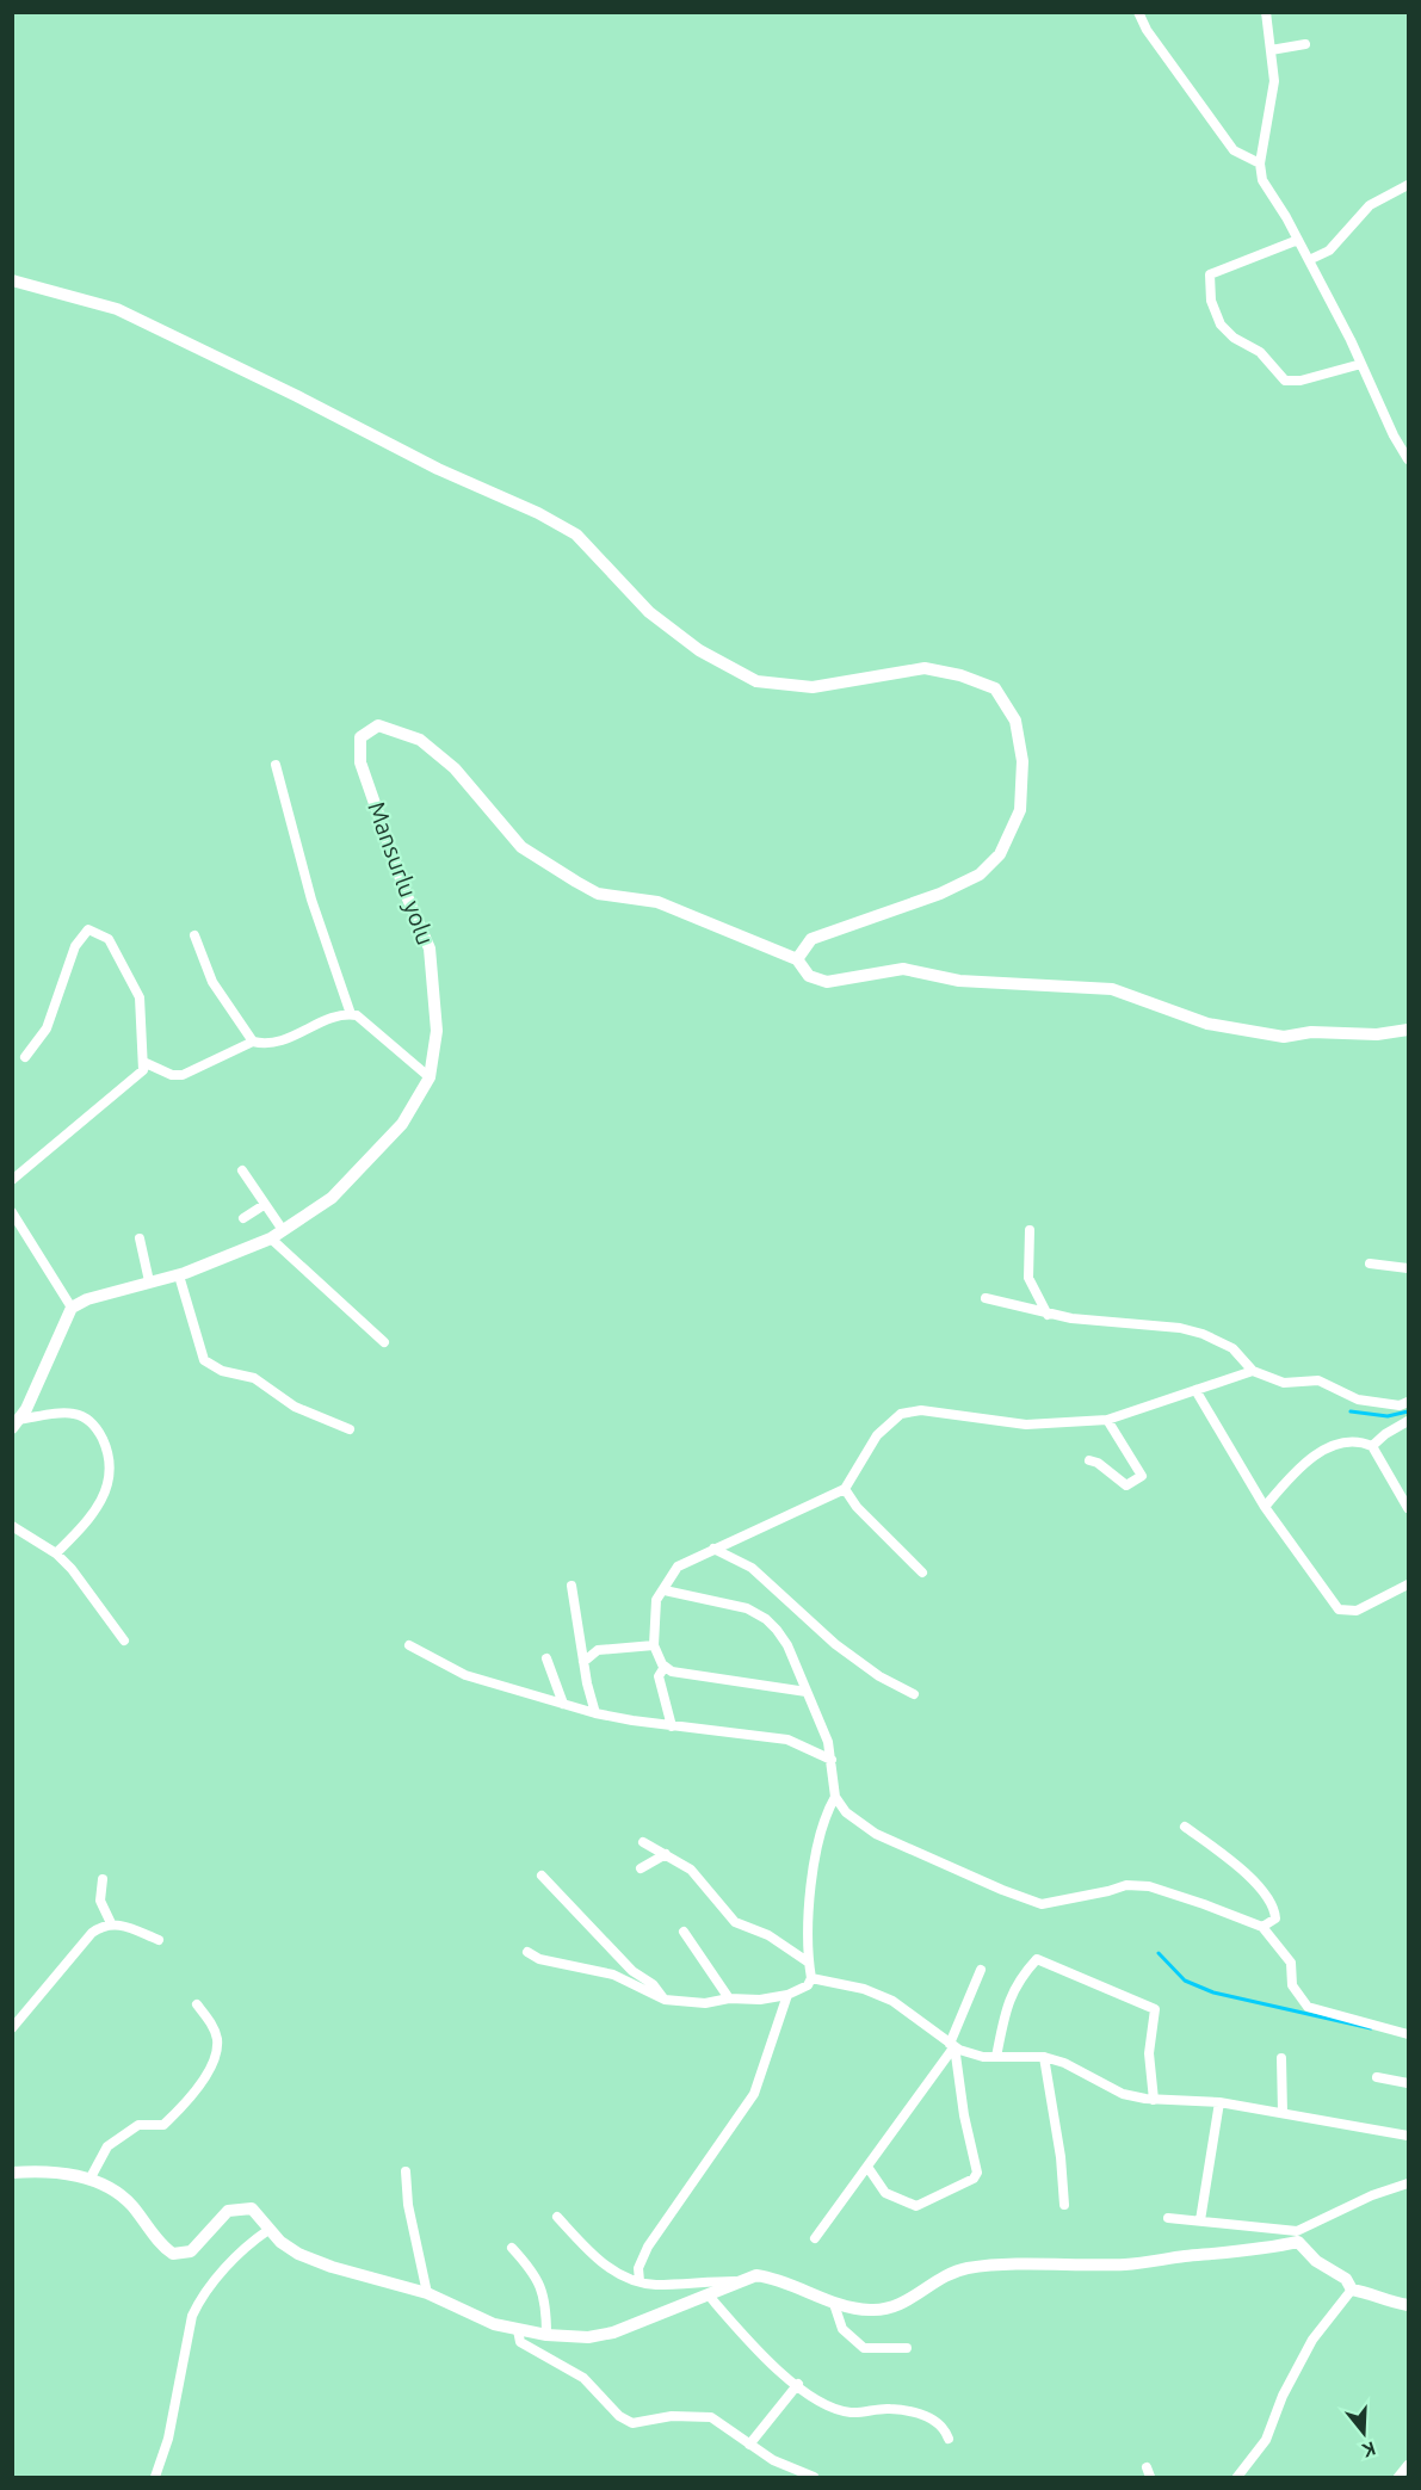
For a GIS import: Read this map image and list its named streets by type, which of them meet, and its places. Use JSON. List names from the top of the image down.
{
  "streets": {
    "street": ["Mansurlu yolu"]
  },
  "north": "bottom"
}
